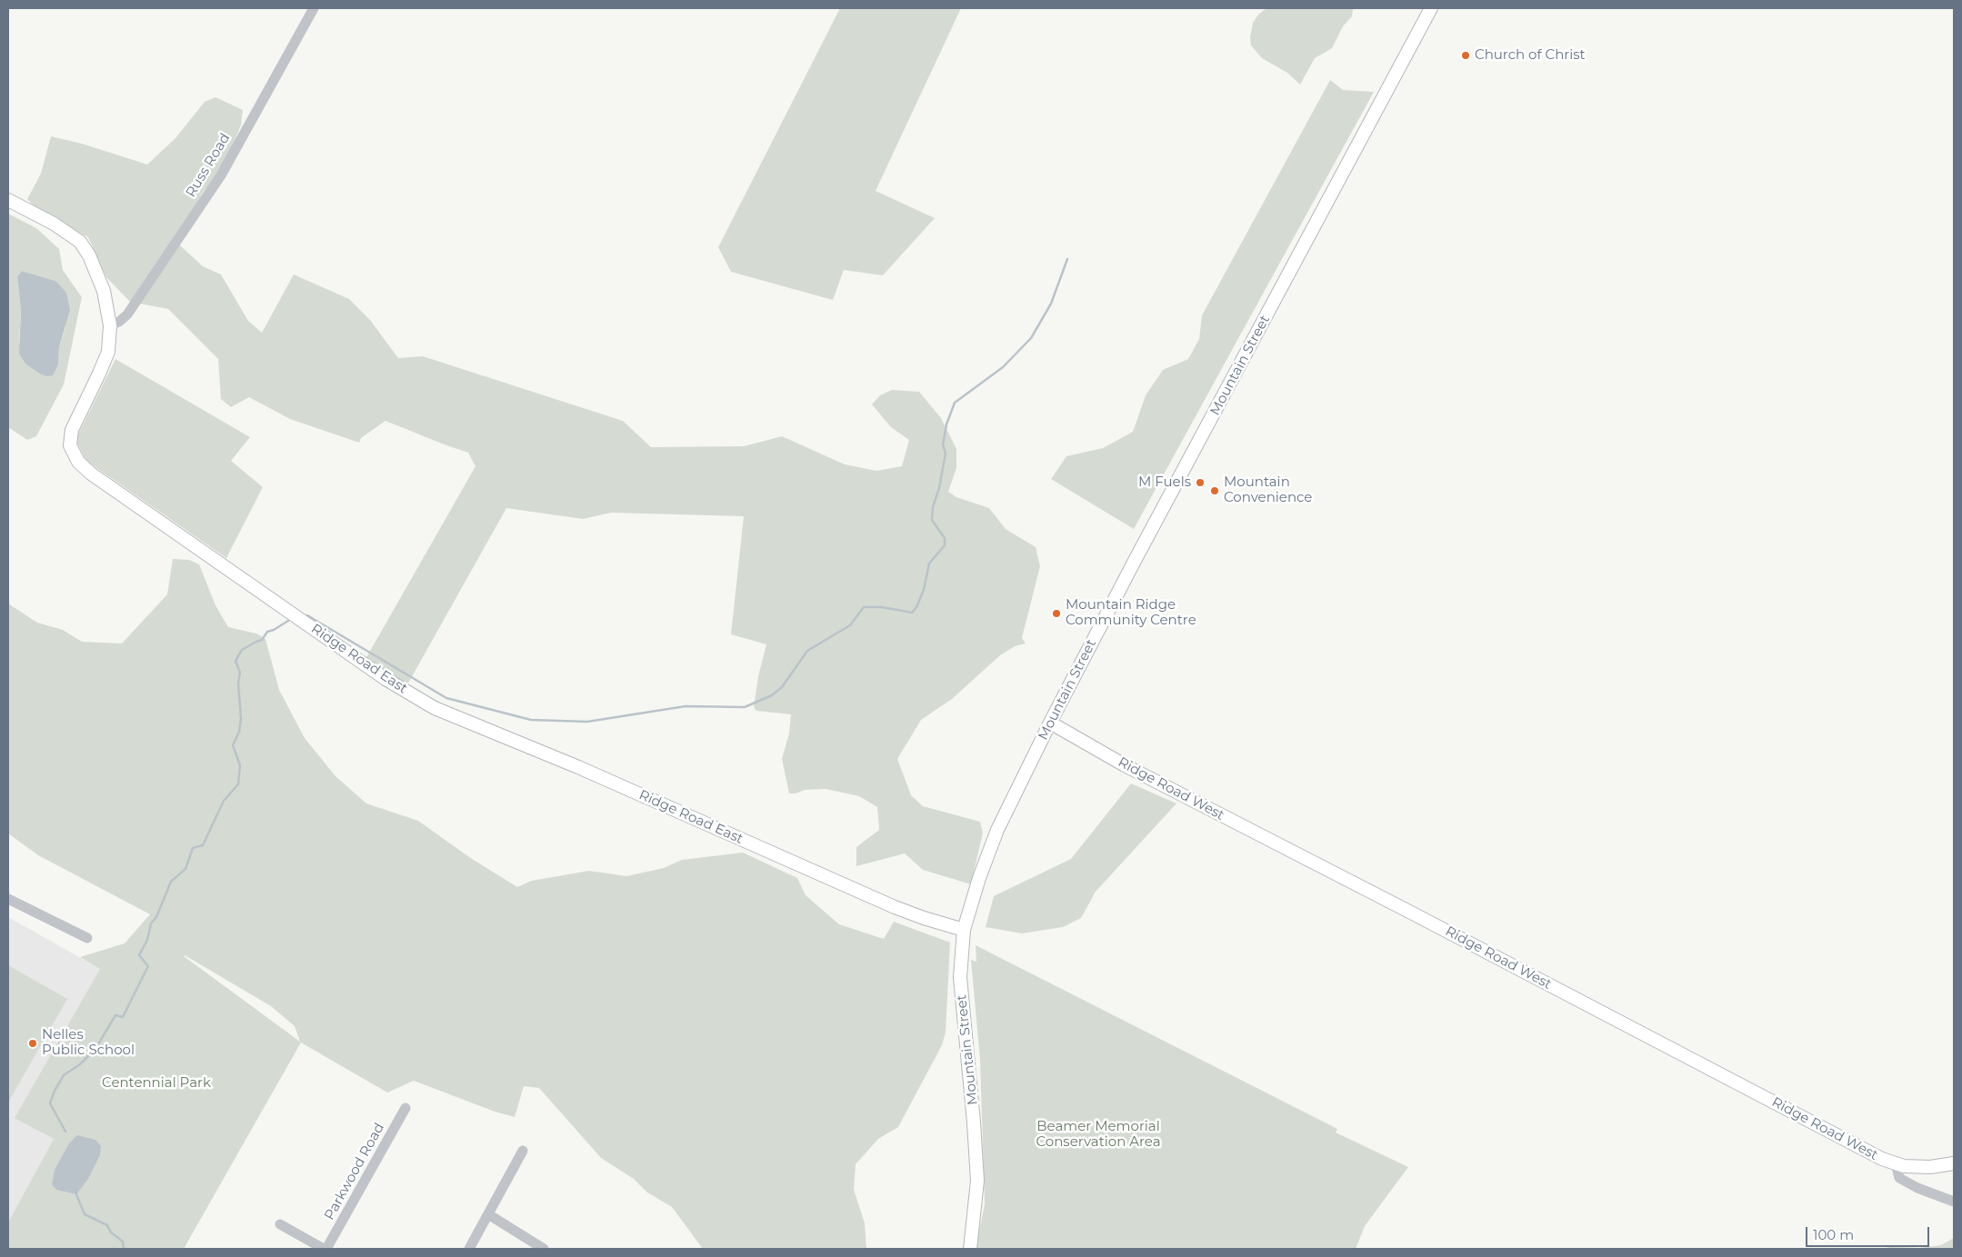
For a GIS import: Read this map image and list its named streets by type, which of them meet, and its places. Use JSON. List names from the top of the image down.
{
  "streets": {
    "main road": ["Mountain Street", "Ridge Road East", "Ridge Road West"],
    "street": ["Russ Road", "Parkwood Road"]
  },
  "crossings": [
    ["Russ Road", "Ridge Road East"],
    ["Mountain Street", "Ridge Road East"],
    ["Mountain Street", "Ridge Road West"]
  ],
  "parks": ["Centennial Park", "Beamer Memorial Conservation Area"],
  "places": [
    "Church of Christ",
    "M Fuels",
    "Mountain Convenience",
    "Mountain Ridge Community Centre",
    "Nelles Public School"
  ],
  "scale_bar": "100 m"
}
